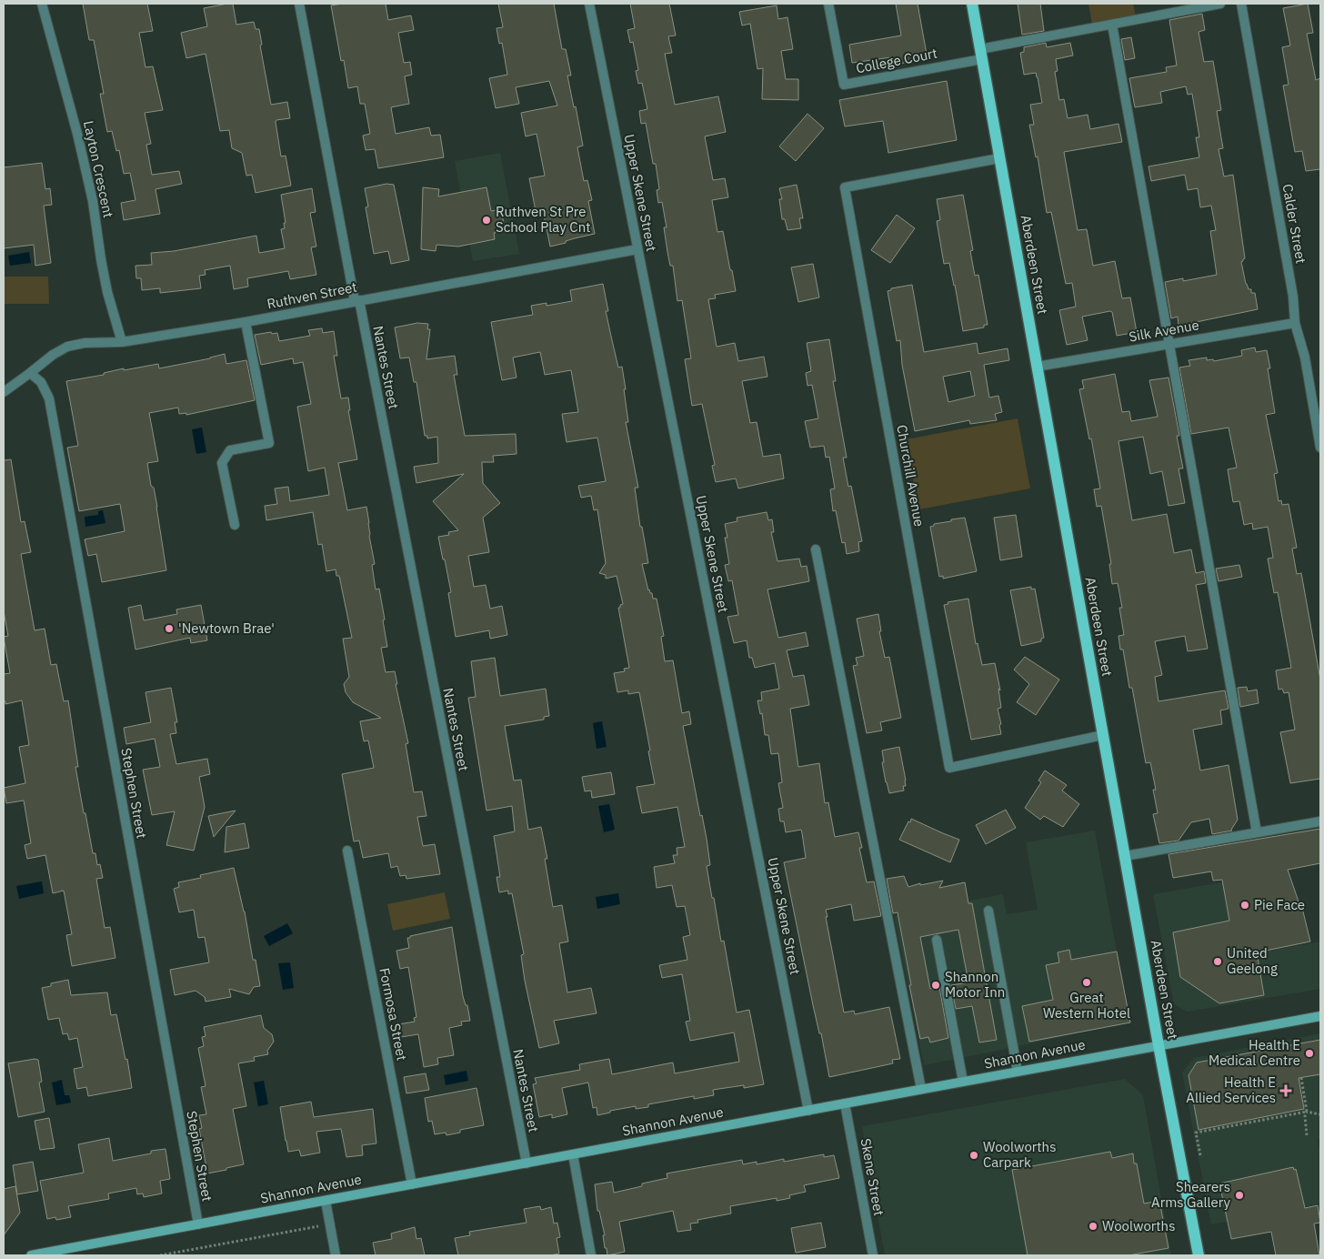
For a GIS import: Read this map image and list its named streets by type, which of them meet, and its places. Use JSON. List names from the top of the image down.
{
  "streets": {
    "main road": ["Aberdeen Street", "Shannon Avenue"],
    "street": [
      "College Court",
      "Layton Crescent",
      "Upper Skene Street",
      "Calder Street",
      "Ruthven Street",
      "Silk Avenue",
      "Nantes Street",
      "Churchill Avenue",
      "Stephen Street",
      "Formosa Street",
      "Skene Street"
    ]
  },
  "crossings": [
    ["College Court", "Aberdeen Street"],
    ["Layton Crescent", "Ruthven Street"],
    ["Upper Skene Street", "Ruthven Street"],
    ["Upper Skene Street", "Shannon Avenue"],
    ["Calder Street", "Silk Avenue"],
    ["Aberdeen Street", "Silk Avenue"],
    ["Aberdeen Street", "Churchill Avenue"],
    ["Aberdeen Street", "Shannon Avenue"],
    ["Ruthven Street", "Nantes Street"],
    ["Ruthven Street", "Stephen Street"],
    ["Nantes Street", "Shannon Avenue"],
    ["Stephen Street", "Shannon Avenue"],
    ["Formosa Street", "Shannon Avenue"],
    ["Shannon Avenue", "Skene Street"]
  ],
  "places": {
    "other": [
      "Ruthven St Pre School Play Cnt",
      "'Newtown Brae'",
      "Pie Face",
      "United Geelong",
      "Great Western Hotel",
      "Shannon Motor Inn",
      "Health E Medical Centre",
      "Woolworths Carpark",
      "Shearers Arms Gallery",
      "Woolworths"
    ],
    "health": ["Health E Allied Services"]
  }
}
